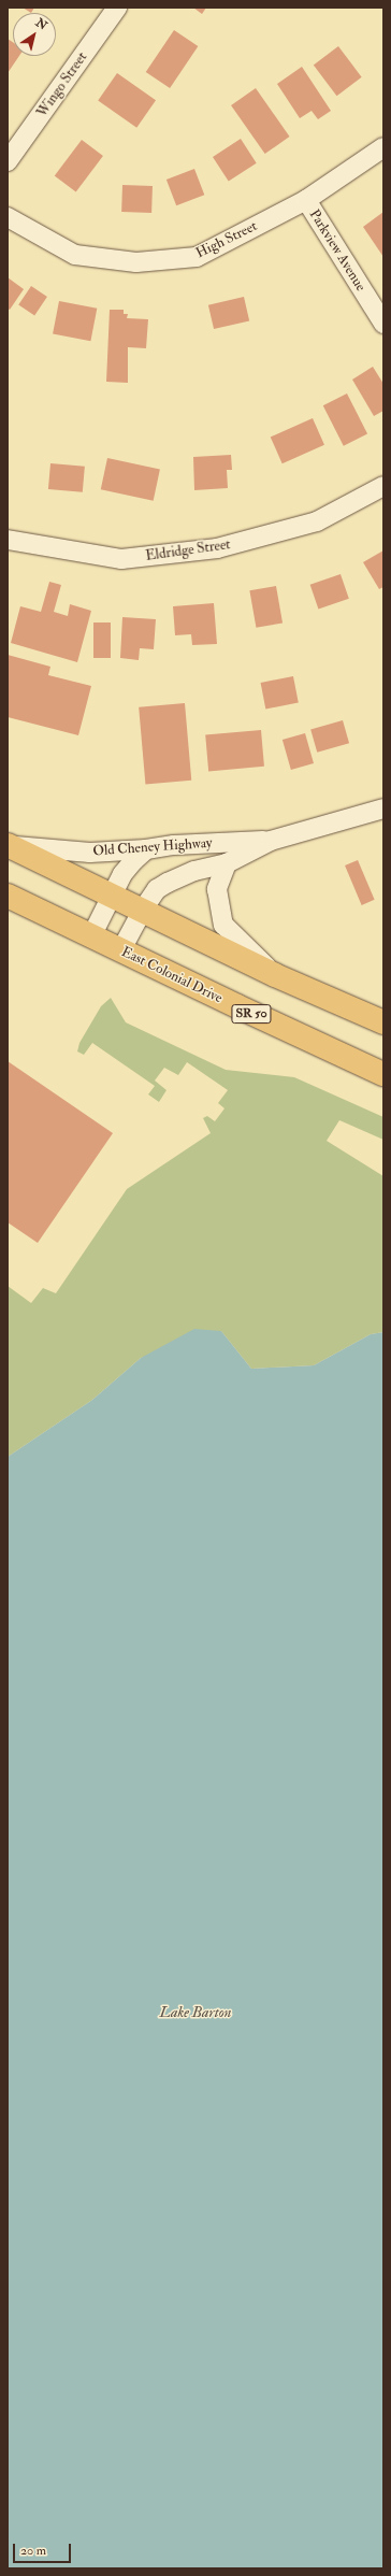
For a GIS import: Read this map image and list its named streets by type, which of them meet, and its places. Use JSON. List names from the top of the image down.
{
  "streets": {
    "highway": ["East Colonial Drive", "SR 50"],
    "street": [
      "Wingo Street",
      "High Street",
      "Parkview Avenue",
      "Eldridge Street",
      "Old Cheney Highway"
    ]
  },
  "crossings": [
    ["High Street", "Parkview Avenue"],
    ["Old Cheney Highway", "East Colonial Drive"]
  ],
  "water": ["Lake Barton"],
  "scale_bar": "20 m",
  "north": "top right"
}
